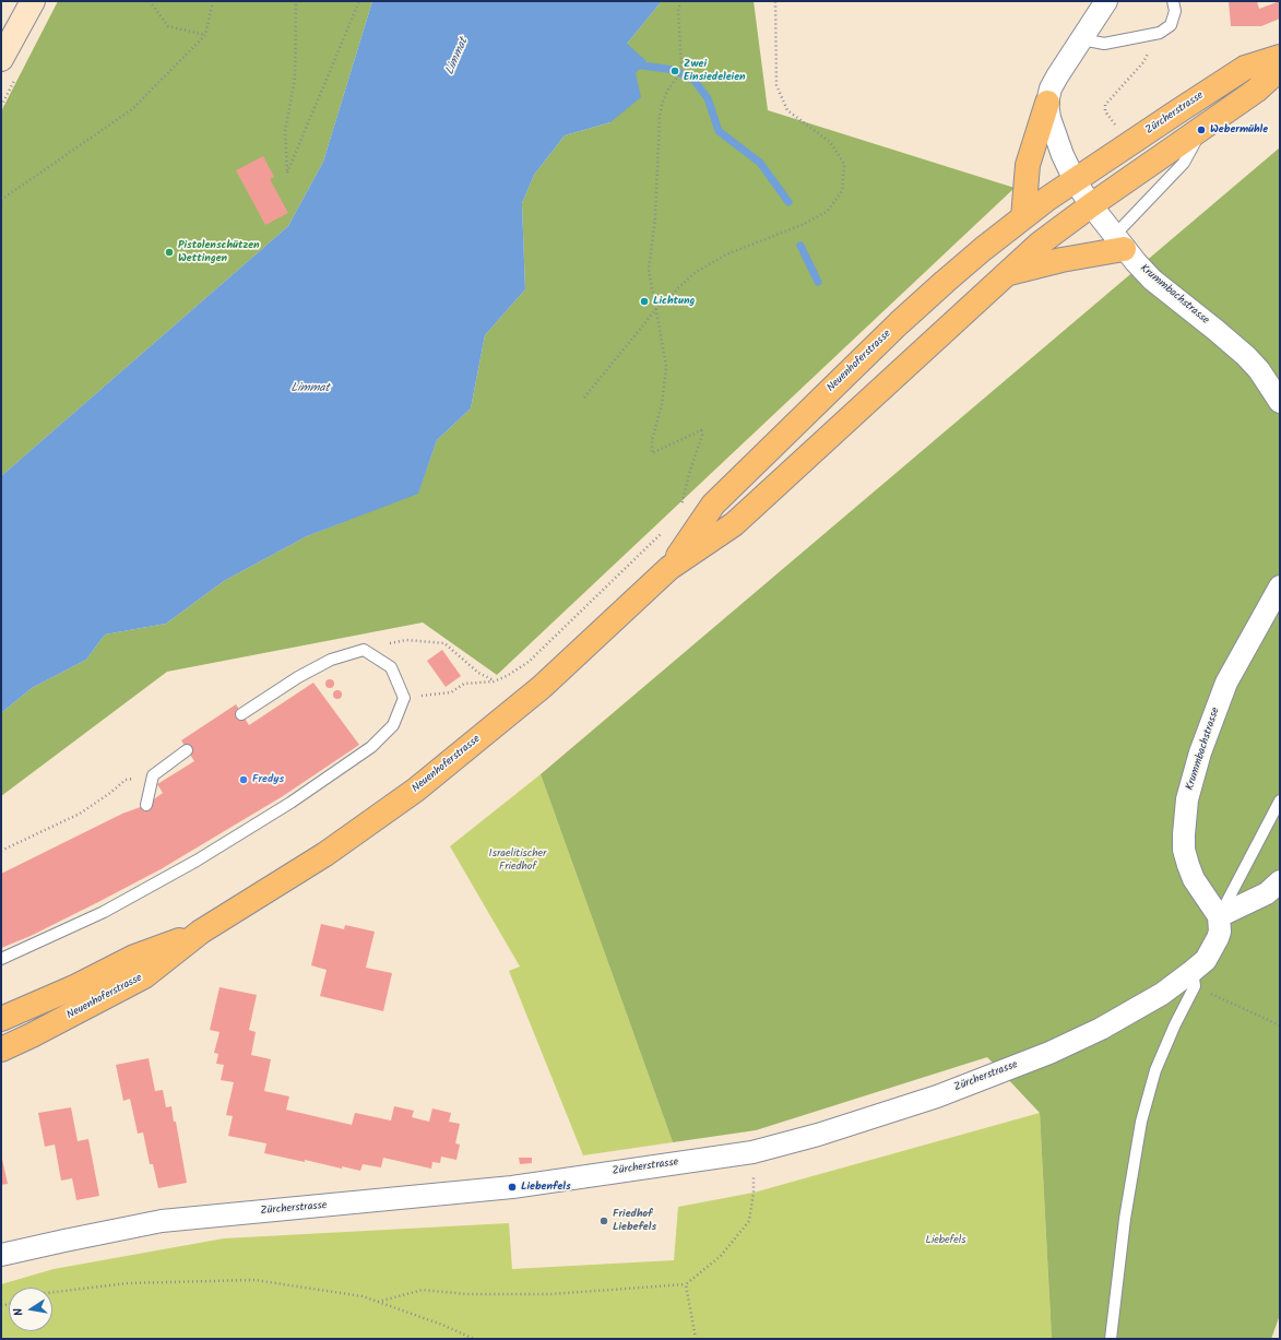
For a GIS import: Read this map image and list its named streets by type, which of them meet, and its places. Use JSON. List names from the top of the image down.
{
  "streets": {
    "main road": ["Zürcherstrasse", "Neuenhoferstrasse"],
    "street": ["Krummbachstrasse"]
  },
  "crossings": [
    ["Zürcherstrasse", "Krummbachstrasse"],
    ["Zürcherstrasse", "Neuenhoferstrasse"],
    ["Krummbachstrasse", "Neuenhoferstrasse"]
  ],
  "water": ["Limmat"],
  "parks": ["Israelitischer Friedhof", "Liebefels"],
  "places": [
    "Zwei Einsiedeleien",
    "Webermühle",
    "Pistolenschützen Wettingen",
    "Lichtung",
    "Fredys",
    "Liebenfels",
    "Friedhof Liebefels"
  ],
  "north": "left"
}
